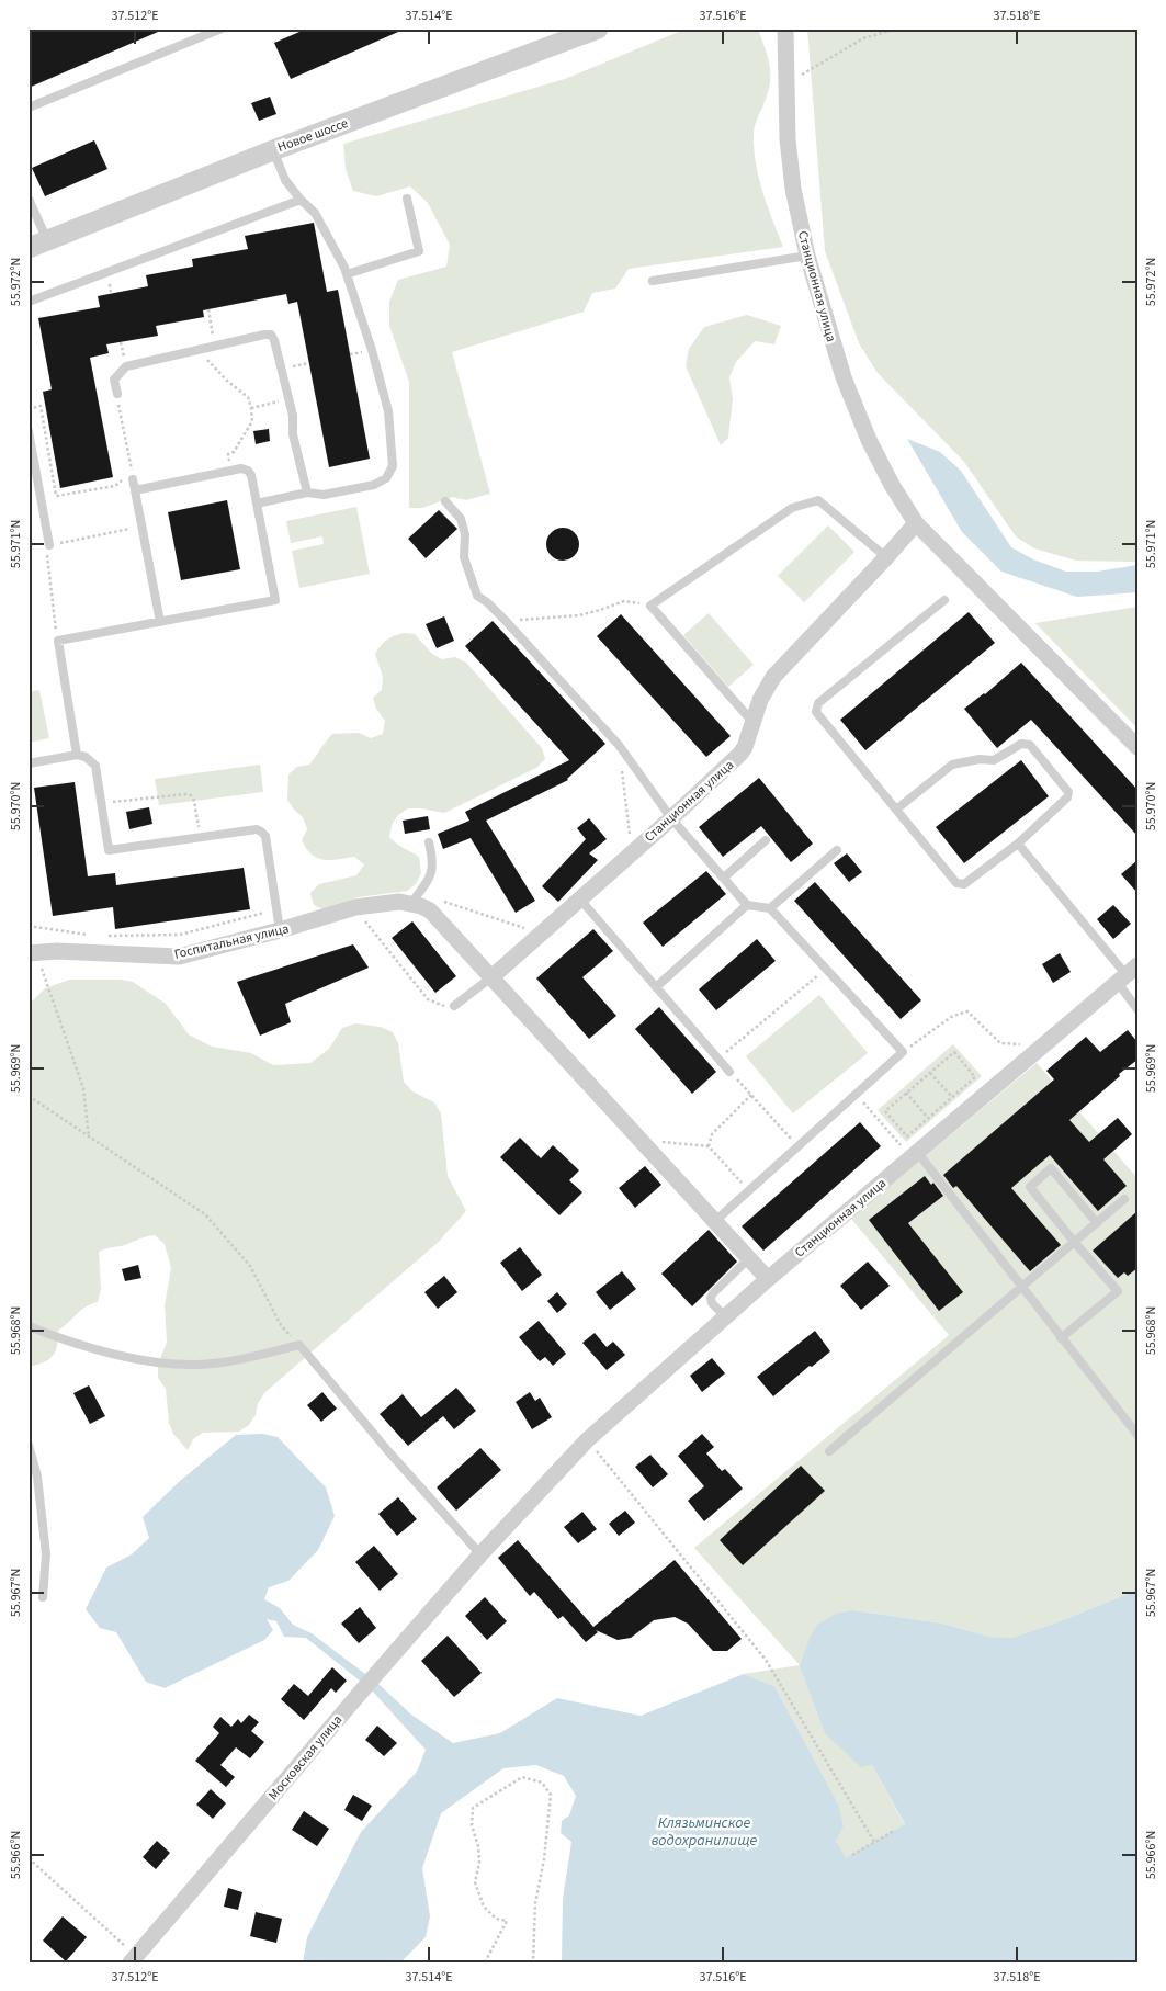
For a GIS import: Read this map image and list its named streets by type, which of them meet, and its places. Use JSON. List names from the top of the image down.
{
  "streets": {
    "street": [
      "Новое шоссе",
      "Станционная улица",
      "Госпитальная улица",
      "Московская улица"
    ]
  },
  "crossings": [
    ["Станционная улица", "Госпитальная улица"],
    ["Станционная улица", "Московская улица"]
  ],
  "water": ["Клязьминское водохранилище"],
  "coordinates": [
    "37.512°E",
    "37.514°E",
    "37.516°E",
    "37.518°E",
    "55.972°N",
    "55.971°N",
    "55.970°N",
    "55.969°N",
    "55.968°N",
    "55.967°N",
    "55.966°N"
  ]
}
